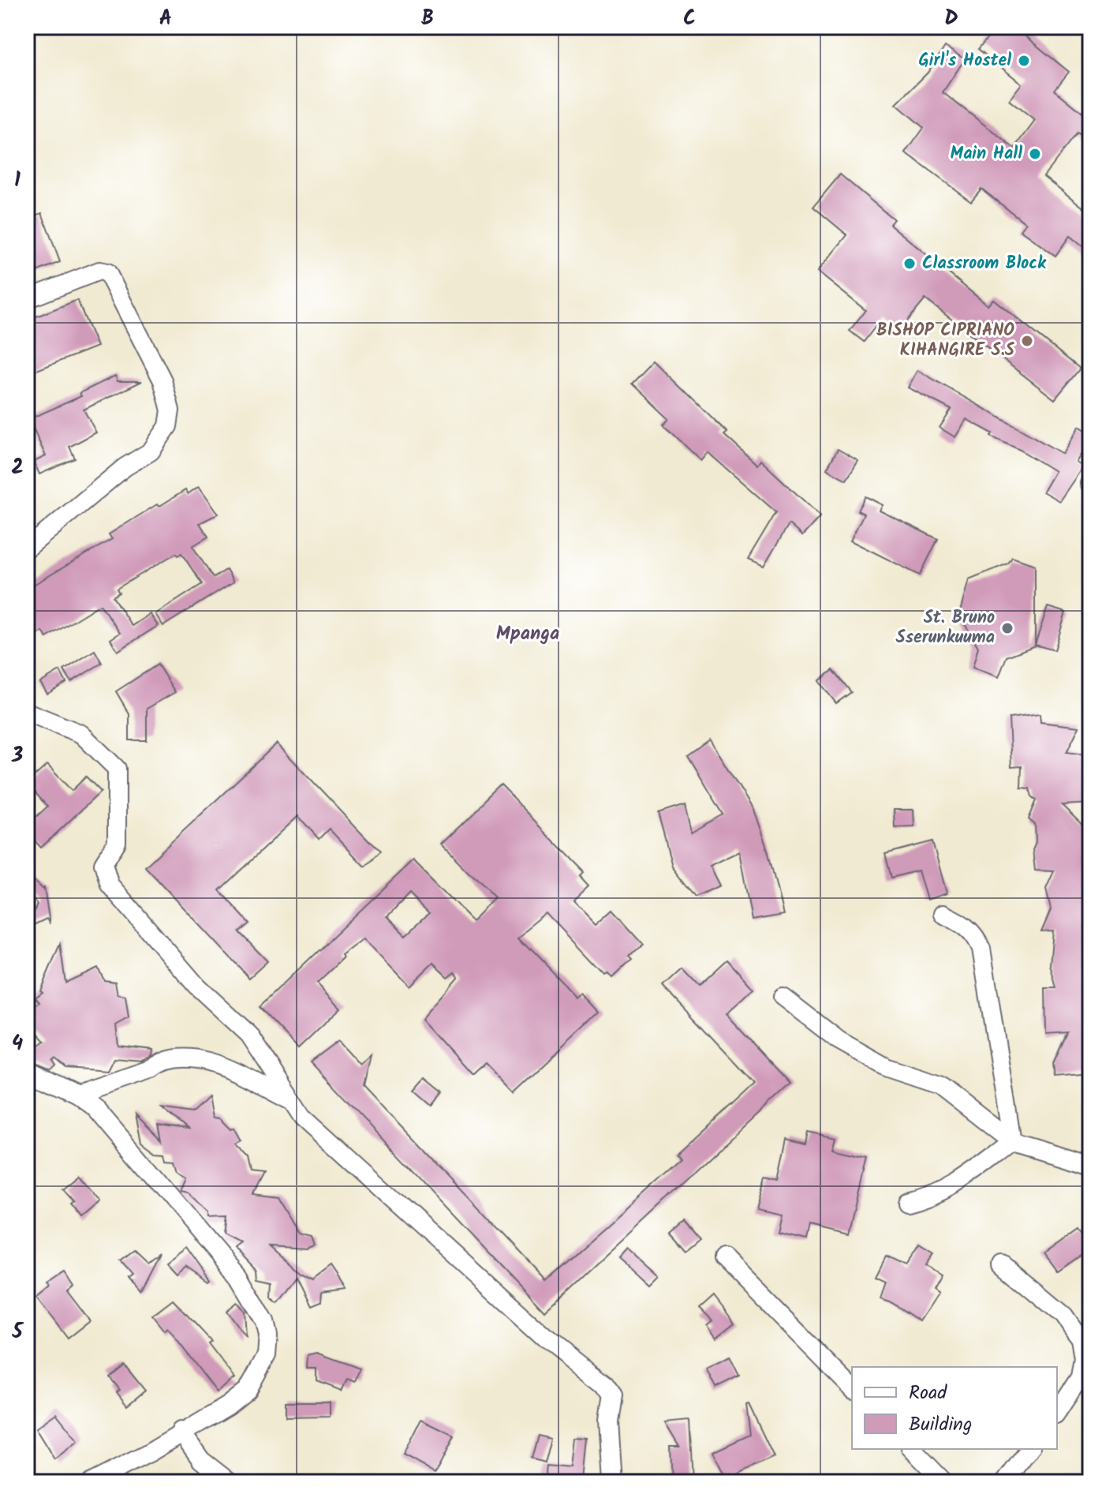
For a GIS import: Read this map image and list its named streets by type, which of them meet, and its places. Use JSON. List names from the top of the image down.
{
  "districts": ["Mpanga"],
  "places": [
    "Girl's Hostel",
    "Main Hall",
    "Classroom Block",
    "BISHOP CIPRIANO KIHANGIRE S.S",
    "St. Bruno Sserunkuuma"
  ],
  "legend": ["Road", "Building"],
  "grid": {
    "columns": [
      "A",
      "B",
      "C",
      "D"
    ],
    "rows": [
      "1",
      "2",
      "3",
      "4",
      "5"
    ]
  }
}
